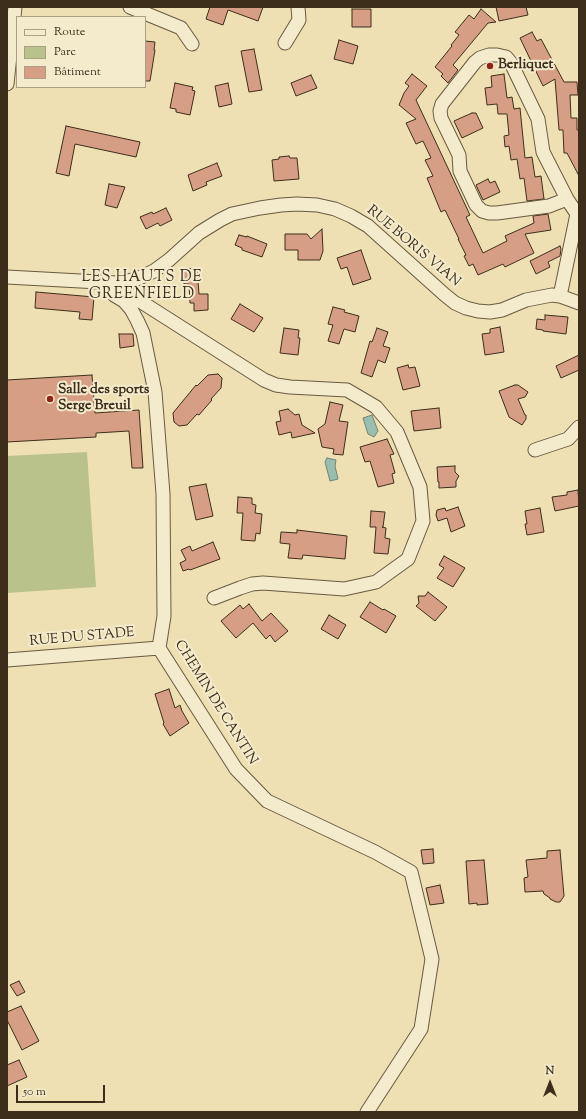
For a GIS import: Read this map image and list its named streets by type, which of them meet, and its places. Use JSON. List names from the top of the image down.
{
  "streets": {
    "street": ["RUE BORIS VIAN", "RUE DU STADE", "CHEMIN DE CANTIN"]
  },
  "crossings": [
    ["RUE BORIS VIAN", "CHEMIN DE CANTIN"],
    ["RUE DU STADE", "CHEMIN DE CANTIN"]
  ],
  "districts": ["LES HAUTS DE GREENFIELD"],
  "places": ["Berliquet", "Salle des sports Serge Breuil"],
  "legend": ["Route", "Parc", "Bâtiment"],
  "scale_bar": "50 m",
  "north": "top"
}
